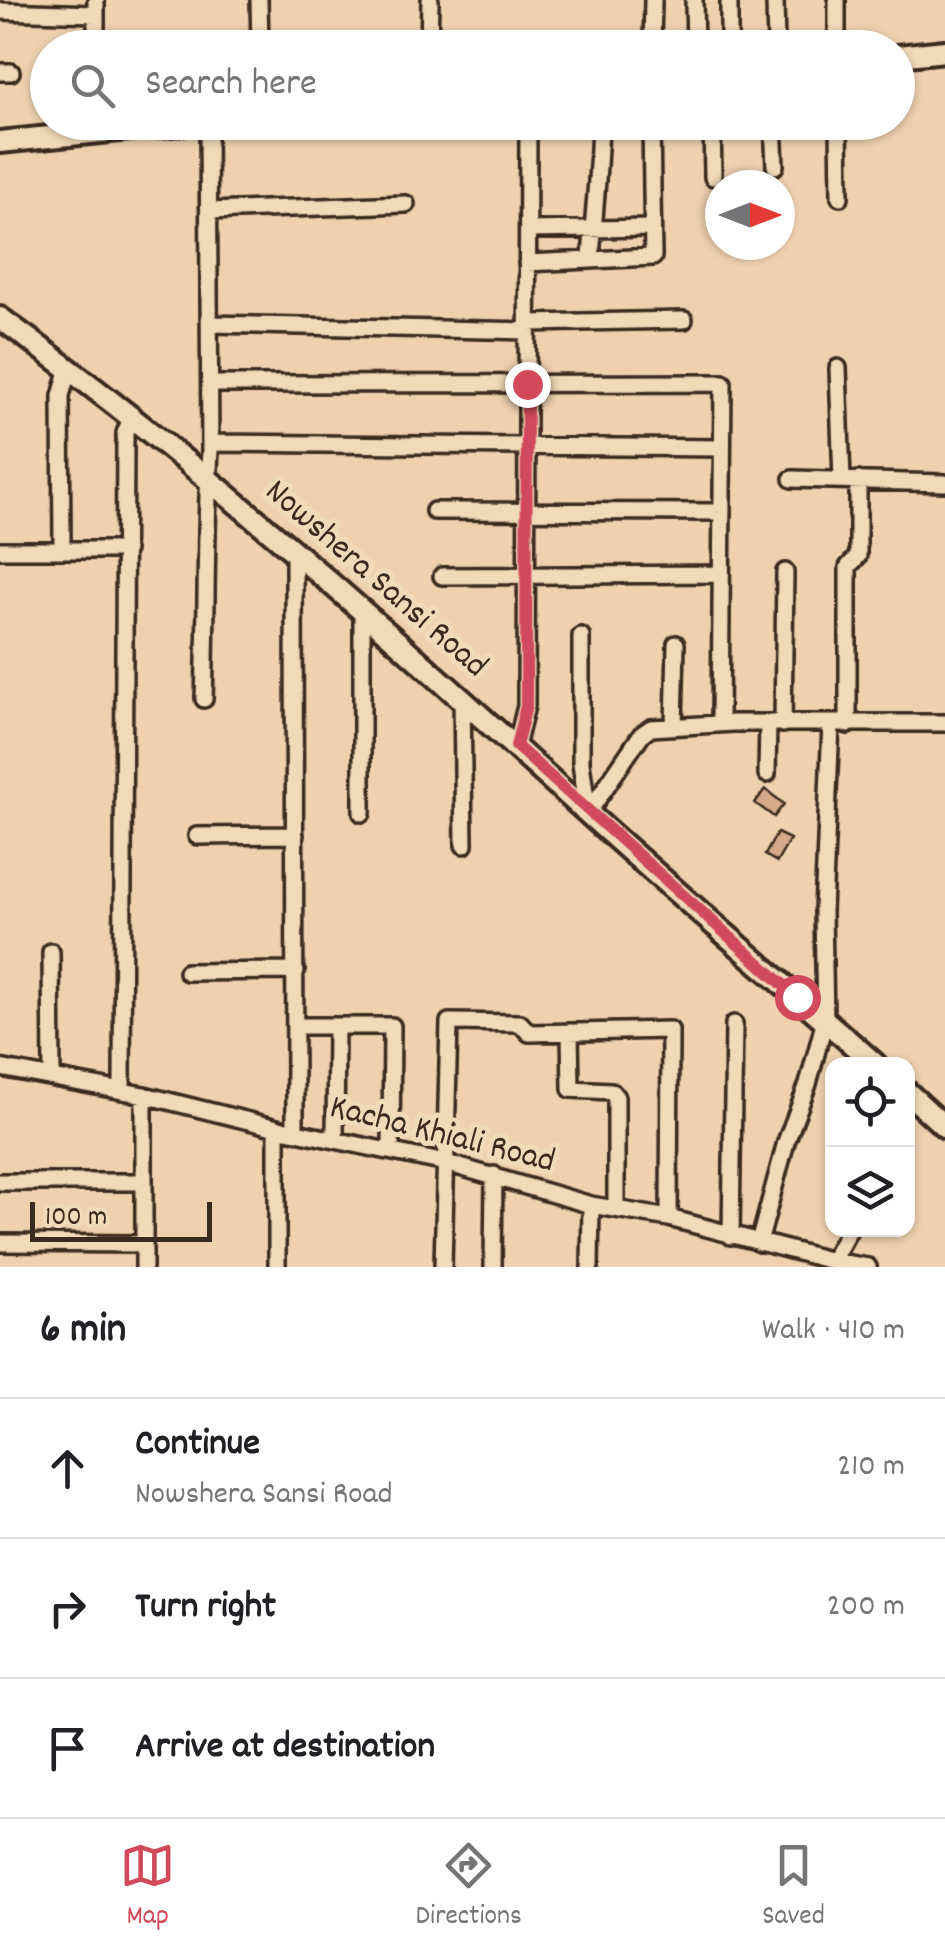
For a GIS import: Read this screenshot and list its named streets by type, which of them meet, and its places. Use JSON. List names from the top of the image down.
{
  "streets": {
    "main road": ["Nowshera Sansi Road"],
    "street": ["Kacha Khiali Road"]
  },
  "scale_bar": "100 m",
  "north": "right",
  "page": {
    "search": "Search here",
    "scale": "100 m",
    "heading": ["6 min", "Walk · 410 m"],
    "list": [
      ["Continue", "Nowshera Sansi Road", "210 m"],
      ["Turn right", "200 m"],
      "Arrive at destination"
    ],
    "nav": ["Map", "Directions", "Saved"]
  }
}
